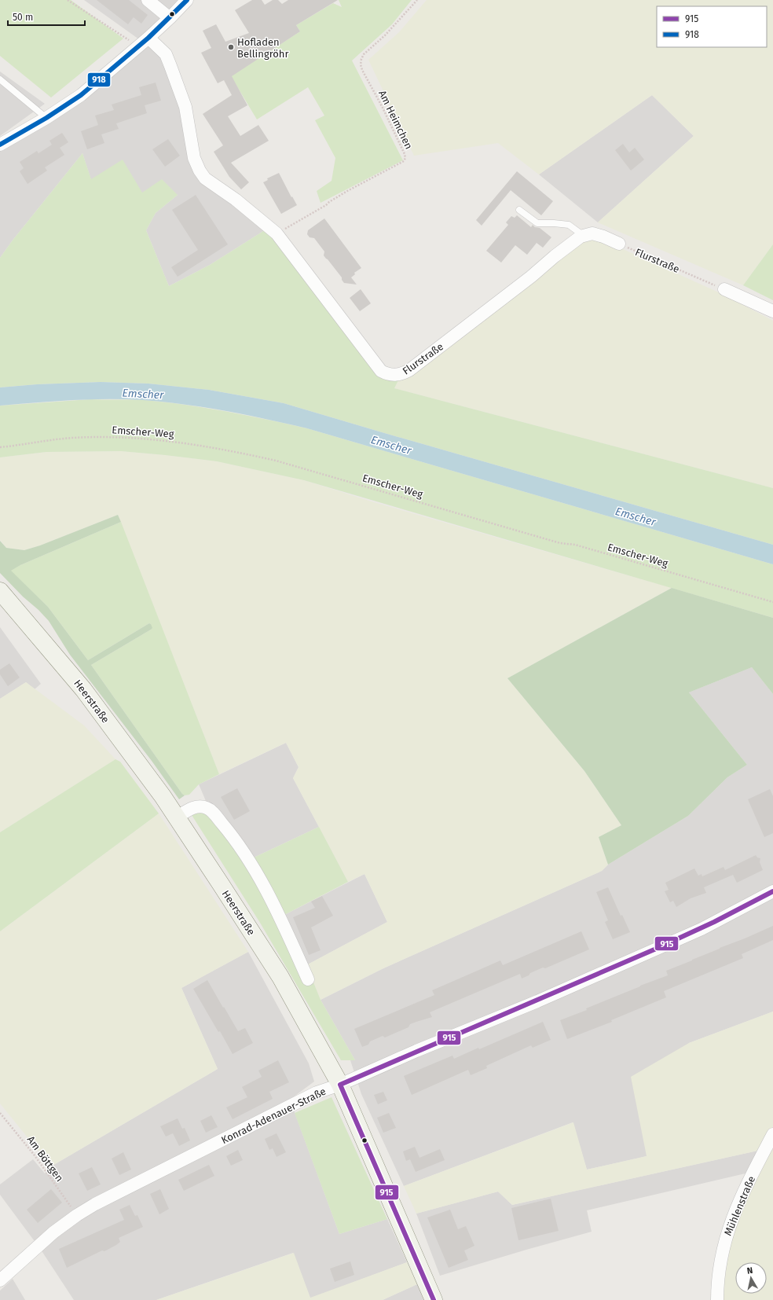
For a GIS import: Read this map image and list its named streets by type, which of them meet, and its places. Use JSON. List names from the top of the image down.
{
  "streets": {
    "main road": ["Heerstraße"],
    "street": ["Flurstraße", "Konrad-Adenauer-Straße", "Mühlenstraße"],
    "path": ["Am Heimchen", "Emscher-Weg", "Am Böttgen"]
  },
  "crossings": [
    ["Am Heimchen", "Flurstraße"],
    ["Heerstraße", "Konrad-Adenauer-Straße"],
    ["Konrad-Adenauer-Straße", "Am Böttgen"]
  ],
  "water": ["Emscher"],
  "places": ["Hofladen Bellingröhr"],
  "lines": ["transit line 918", "transit line 915"],
  "legend": ["915", "918"],
  "scale_bar": "50 m",
  "north": "top"
}
